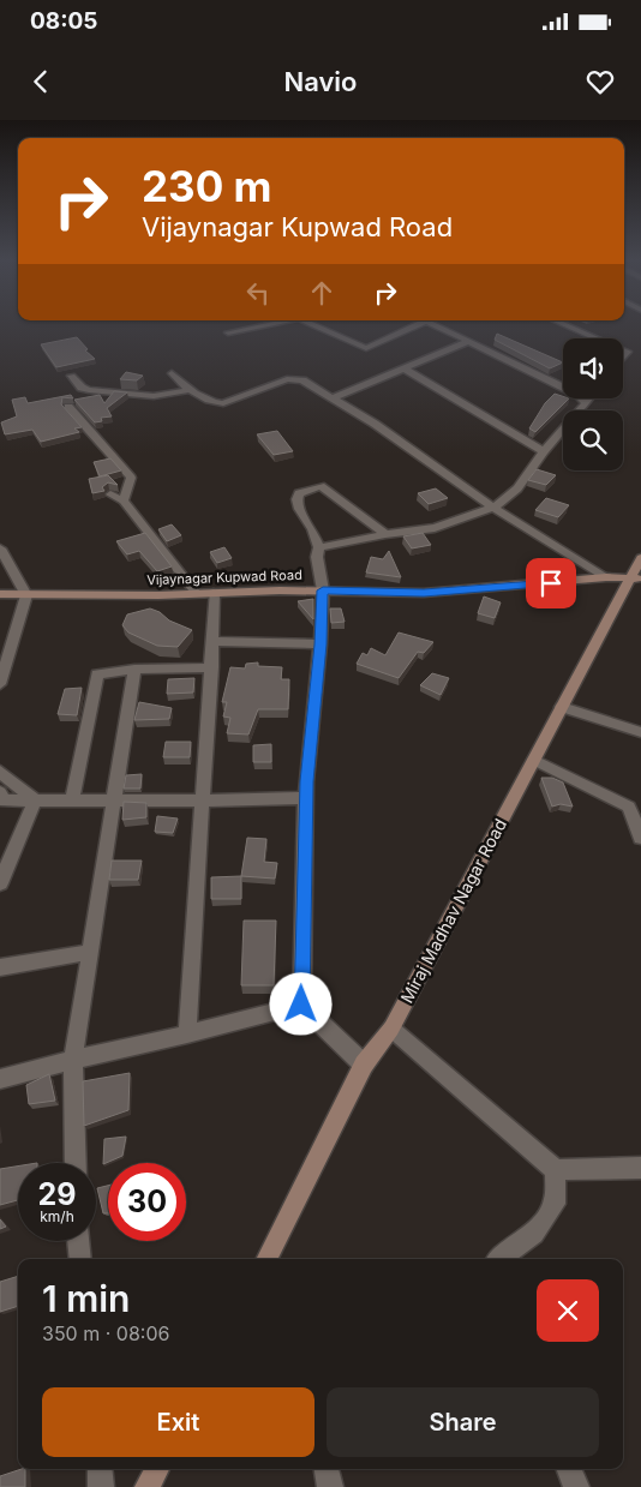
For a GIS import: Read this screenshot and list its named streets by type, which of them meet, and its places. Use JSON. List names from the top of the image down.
{
  "streets": {
    "street": ["Vijaynagar Kupwad Road", "Miraj Madhav Nagar Road"]
  },
  "crossings": [
    ["Vijaynagar Kupwad Road", "Miraj Madhav Nagar Road"]
  ],
  "page": {
    "status": "08:05",
    "header": "Navio",
    "turn": ["230 m", "Vijaynagar Kupwad Road"],
    "speed": "29 km/h",
    "limit": "30",
    "heading": ["1 min", "350 m · 08:06"],
    "buttons": ["Exit", "Share"]
  }
}
